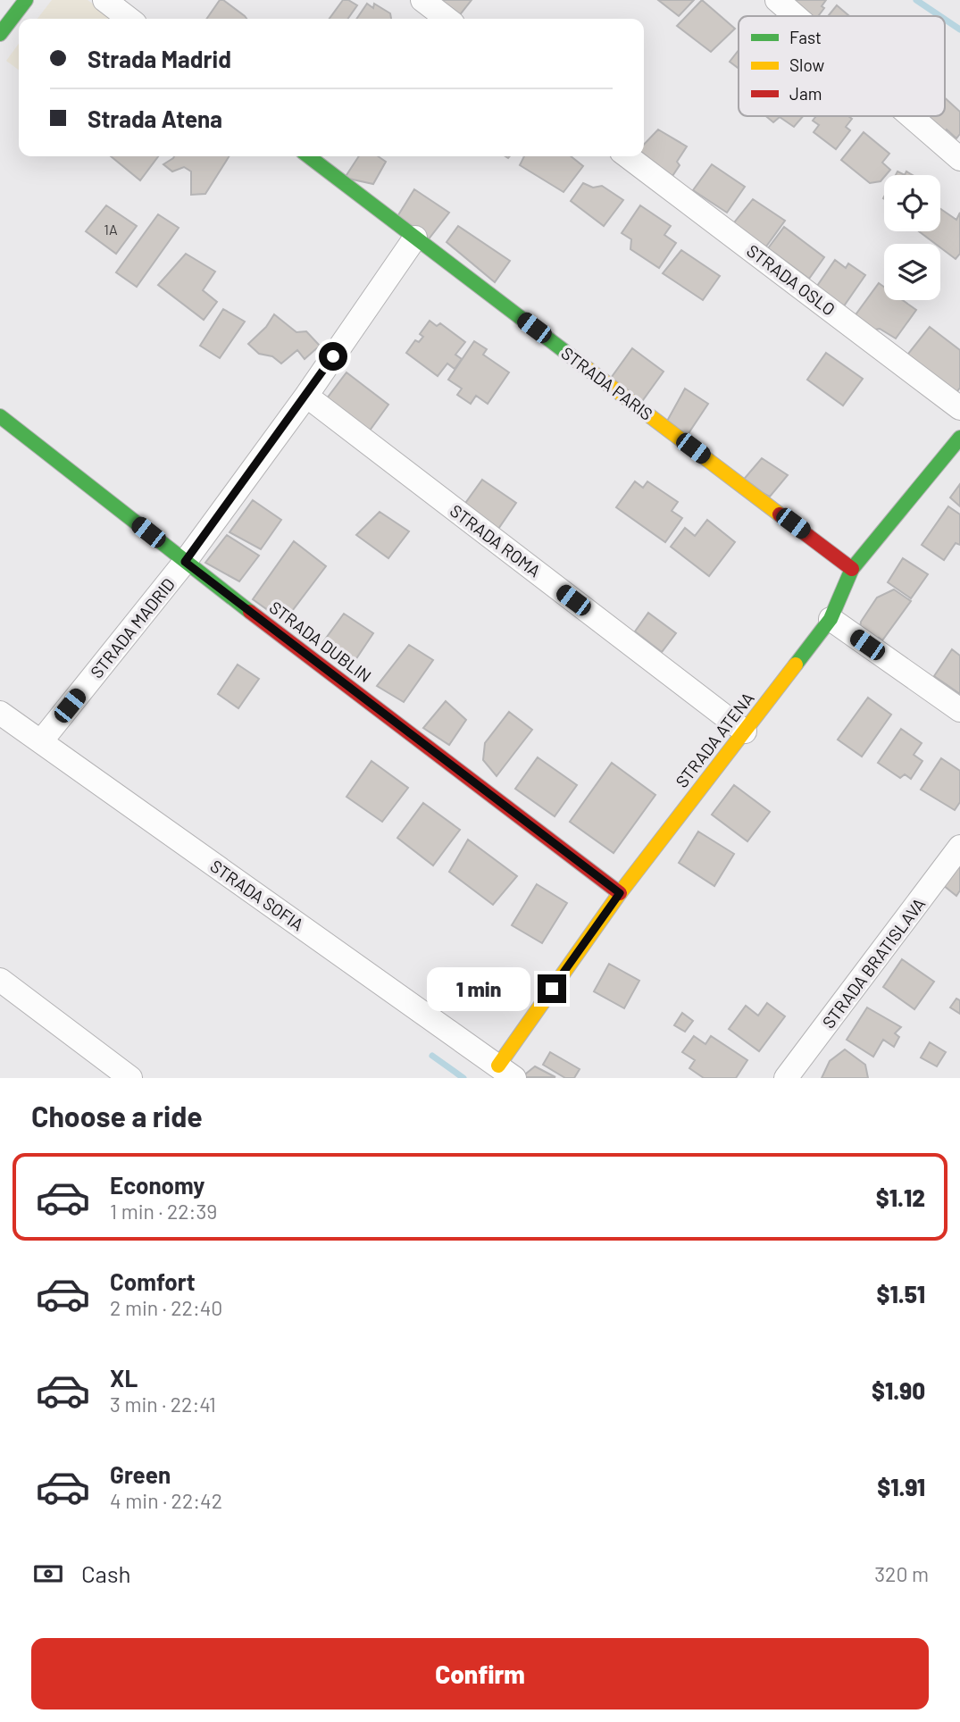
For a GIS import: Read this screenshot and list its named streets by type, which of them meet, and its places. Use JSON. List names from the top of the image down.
{
  "streets": {
    "street": [
      "STRADA OSLO",
      "STRADA PARIS",
      "STRADA ROMA",
      "STRADA MADRID",
      "STRADA DUBLIN",
      "STRADA ATENA",
      "STRADA SOFIA",
      "STRADA BRATISLAVA"
    ]
  },
  "crossings": [
    ["STRADA PARIS", "STRADA MADRID"],
    ["STRADA PARIS", "STRADA ATENA"],
    ["STRADA ROMA", "STRADA MADRID"],
    ["STRADA ROMA", "STRADA ATENA"],
    ["STRADA MADRID", "STRADA DUBLIN"],
    ["STRADA MADRID", "STRADA SOFIA"],
    ["STRADA DUBLIN", "STRADA ATENA"],
    ["STRADA ATENA", "STRADA SOFIA"]
  ],
  "house_numbers": ["1A"],
  "legend": ["Fast", "Slow", "Jam"],
  "page": {
    "banner": ["Strada Madrid", "Strada Atena"],
    "bubble": "1 min",
    "heading": "Choose a ride",
    "list": [
      {
        "name": "Economy",
        "note": "1 min · 22:39",
        "value": "$1.12"
      },
      {
        "name": "Comfort",
        "note": "2 min · 22:40",
        "value": "$1.51"
      },
      {
        "name": "XL",
        "note": "3 min · 22:41",
        "value": "$1.90"
      },
      {
        "name": "Green",
        "note": "4 min · 22:42",
        "value": "$1.91"
      }
    ],
    "pay": ["Cash", "320 m"],
    "buttons": "Confirm"
  }
}
